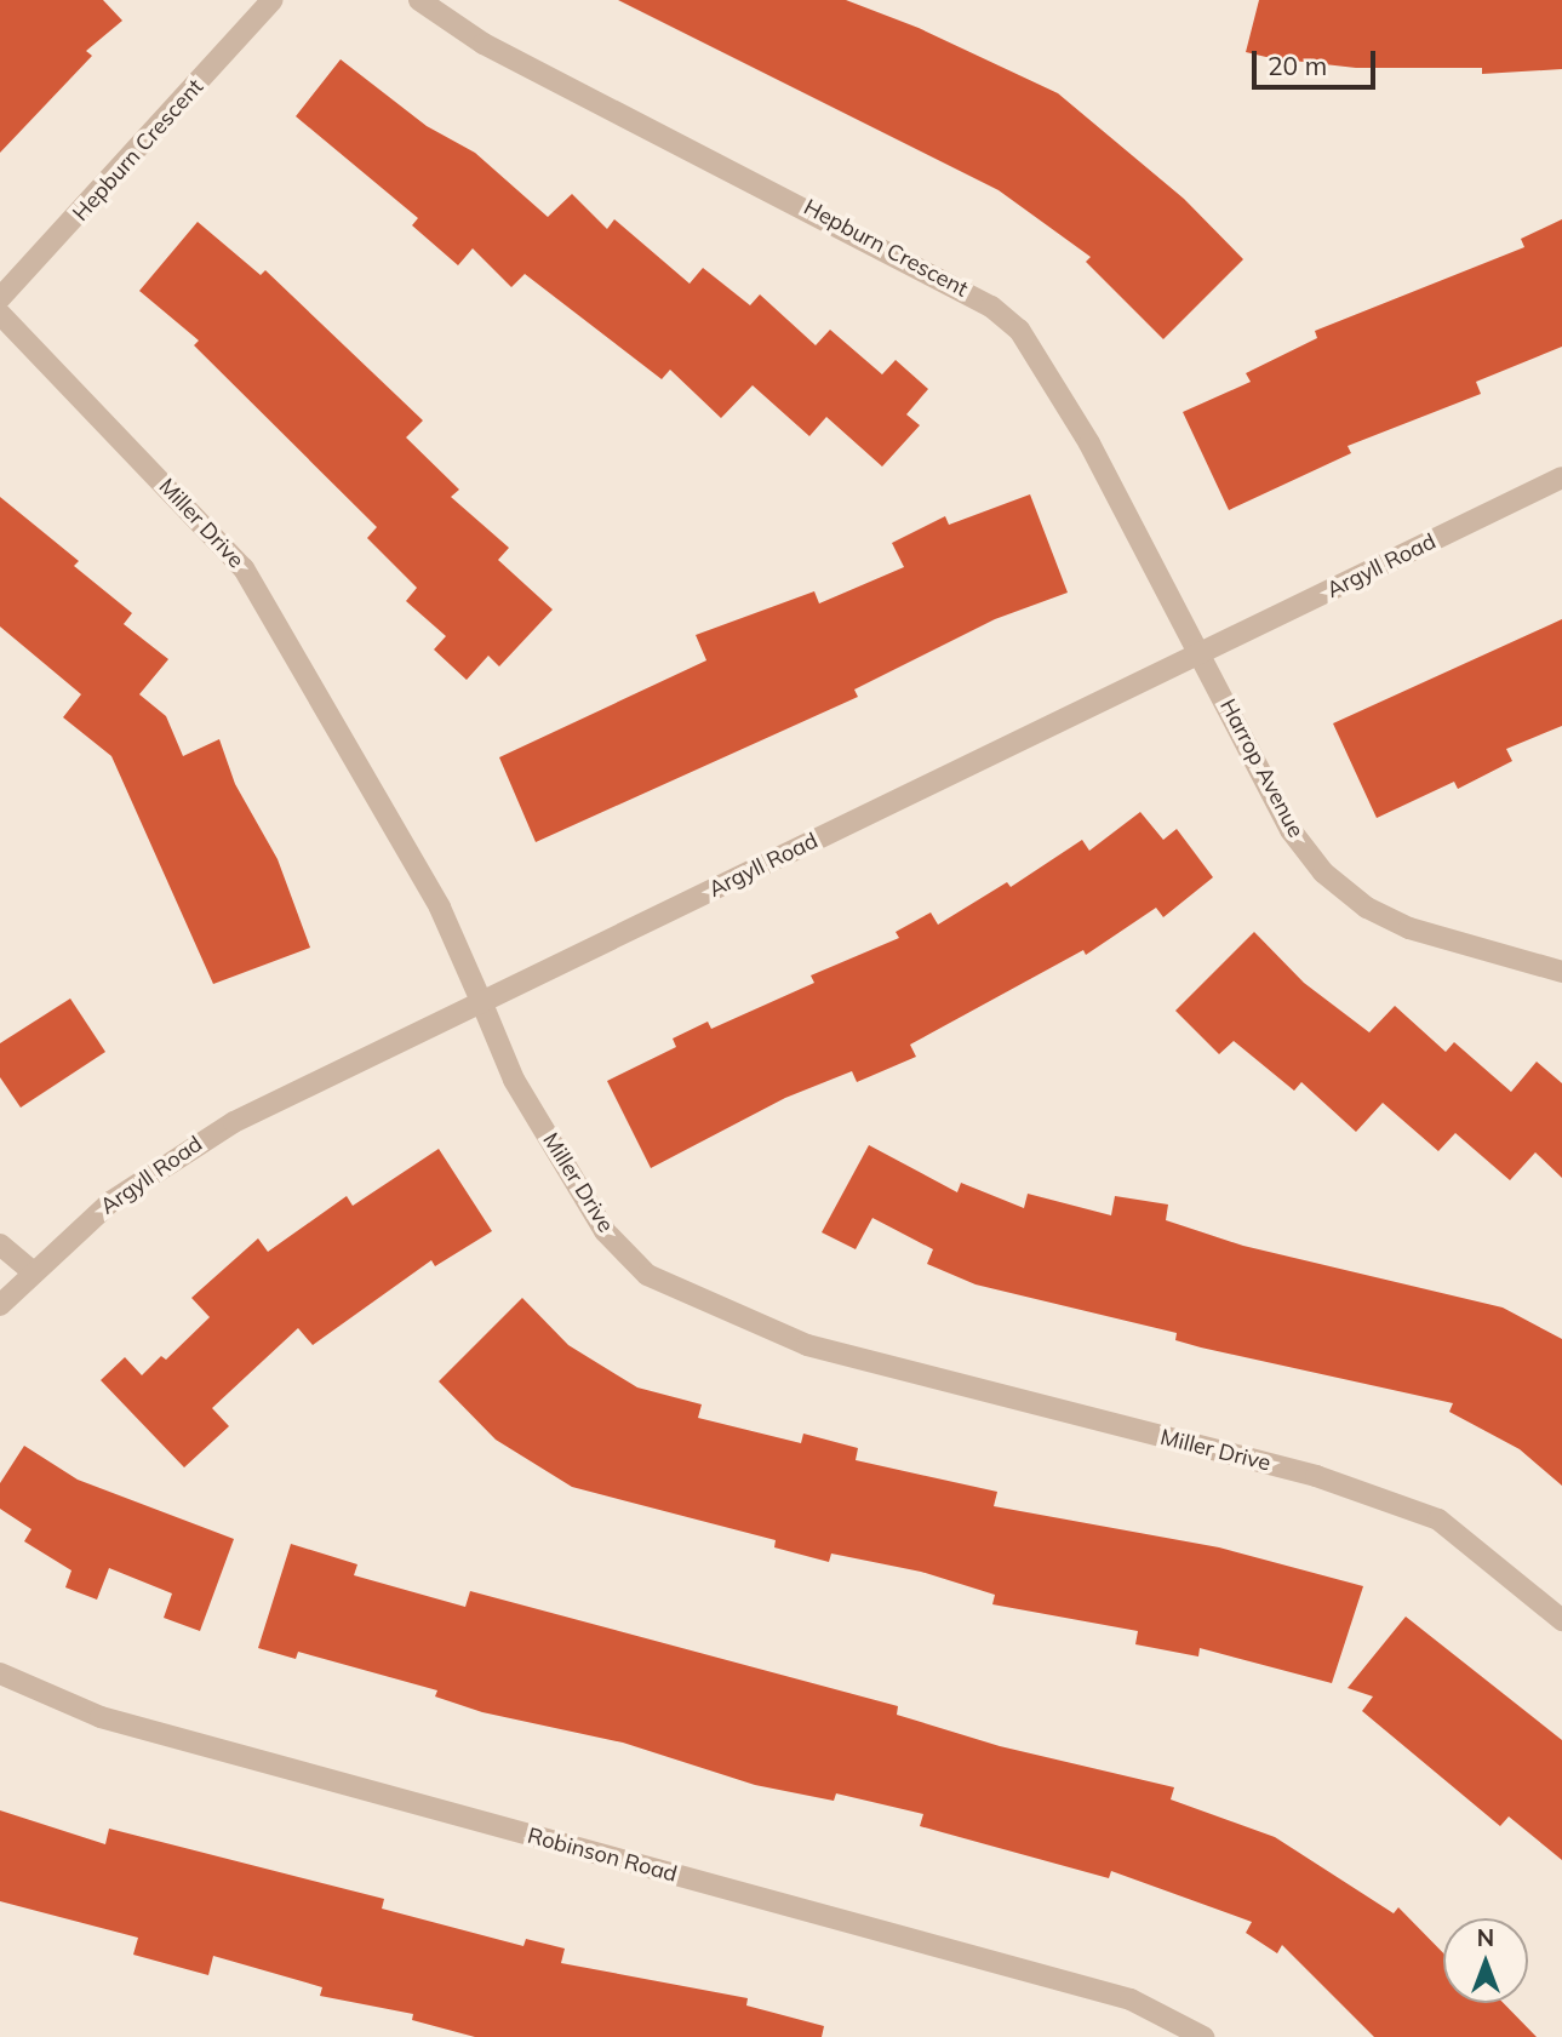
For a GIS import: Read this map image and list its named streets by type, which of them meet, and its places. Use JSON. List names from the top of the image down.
{
  "streets": {
    "street": [
      "Hepburn Crescent",
      "Miller Drive",
      "Argyll Road",
      "Harrop Avenue",
      "Robinson Road"
    ]
  },
  "crossings": [
    ["Hepburn Crescent", "Argyll Road"],
    ["Hepburn Crescent", "Harrop Avenue"],
    ["Miller Drive", "Argyll Road"],
    ["Argyll Road", "Harrop Avenue"]
  ],
  "scale_bar": "20 m",
  "north": "top"
}
